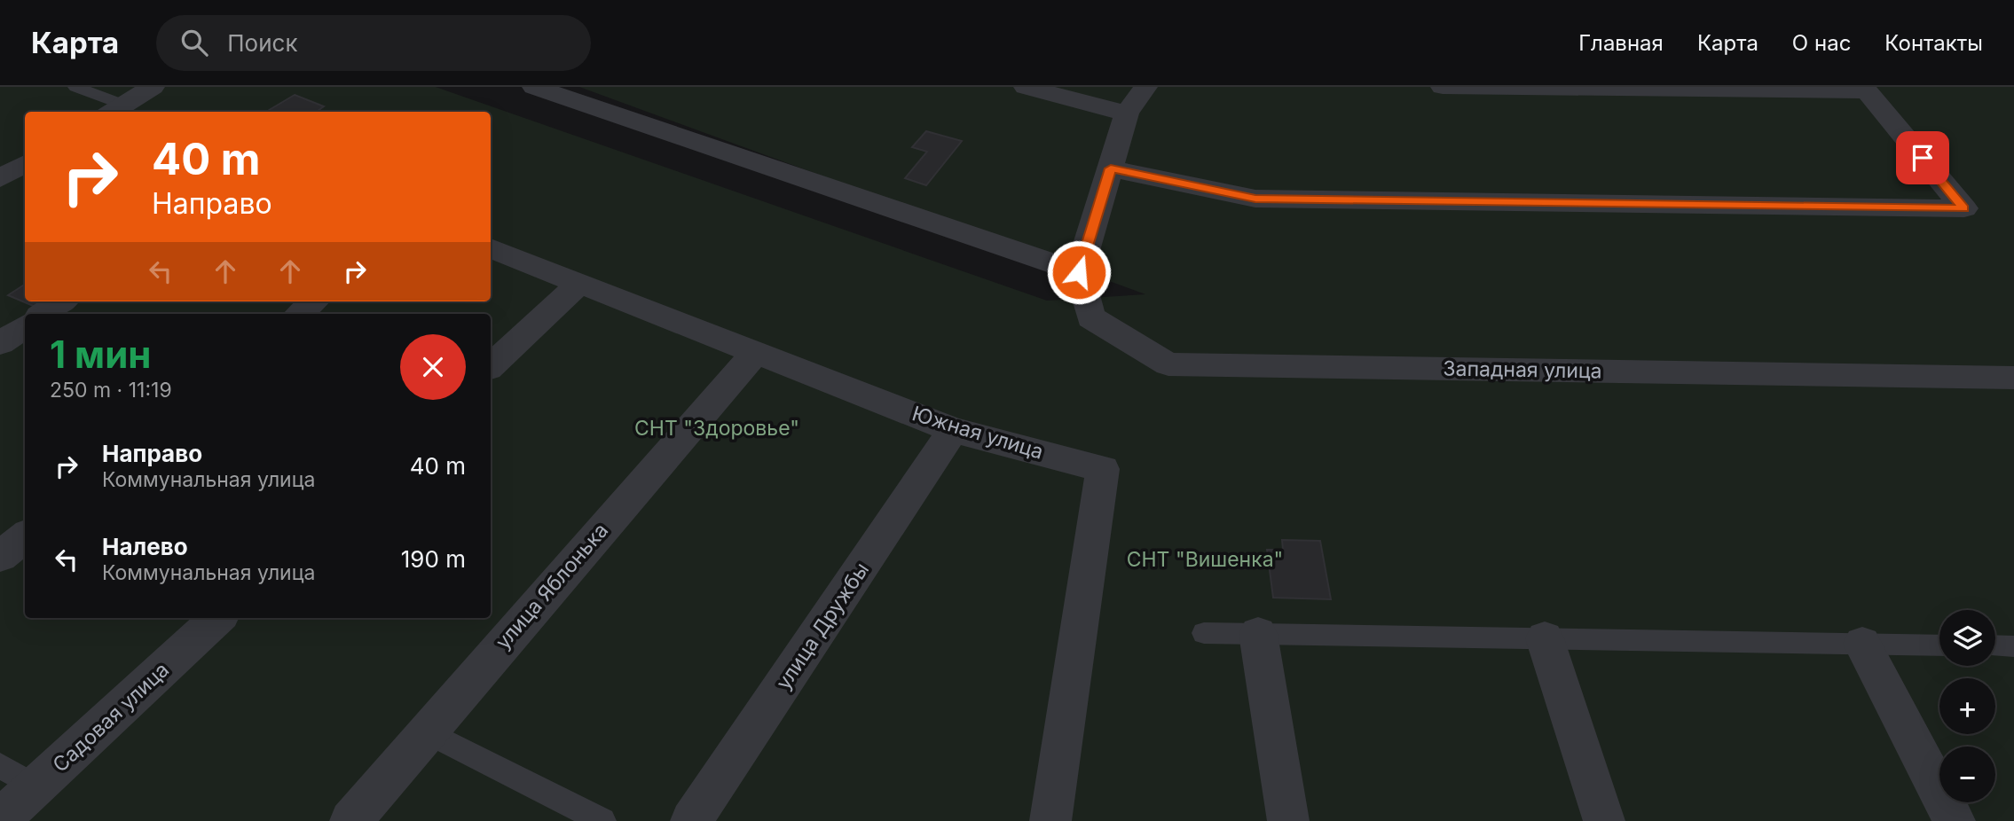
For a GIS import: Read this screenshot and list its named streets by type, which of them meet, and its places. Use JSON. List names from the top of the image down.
{
  "streets": {
    "street": [
      "Западная улица",
      "Южная улица",
      "улица Яблонька",
      "улица Дружбы",
      "Садовая улица"
    ]
  },
  "crossings": [
    ["Южная улица", "улица Яблонька"],
    ["Южная улица", "улица Дружбы"]
  ],
  "parks": ["СНТ \"Здоровье\"", "СНТ \"Вишенка\""],
  "page": {
    "header": "Карта",
    "search": "Поиск",
    "nav": [
      "Главная",
      "Карта",
      "О нас",
      "Контакты"
    ],
    "turn": ["40 m", "Направо"],
    "heading": ["1 мин", "250 m · 11:19"],
    "list": [
      {
        "name": "Направо",
        "note": "Коммунальная улица",
        "value": "40 m"
      },
      {
        "name": "Налево",
        "note": "Коммунальная улица",
        "value": "190 m"
      }
    ],
    "map_buttons": ["+", "−"]
  }
}
